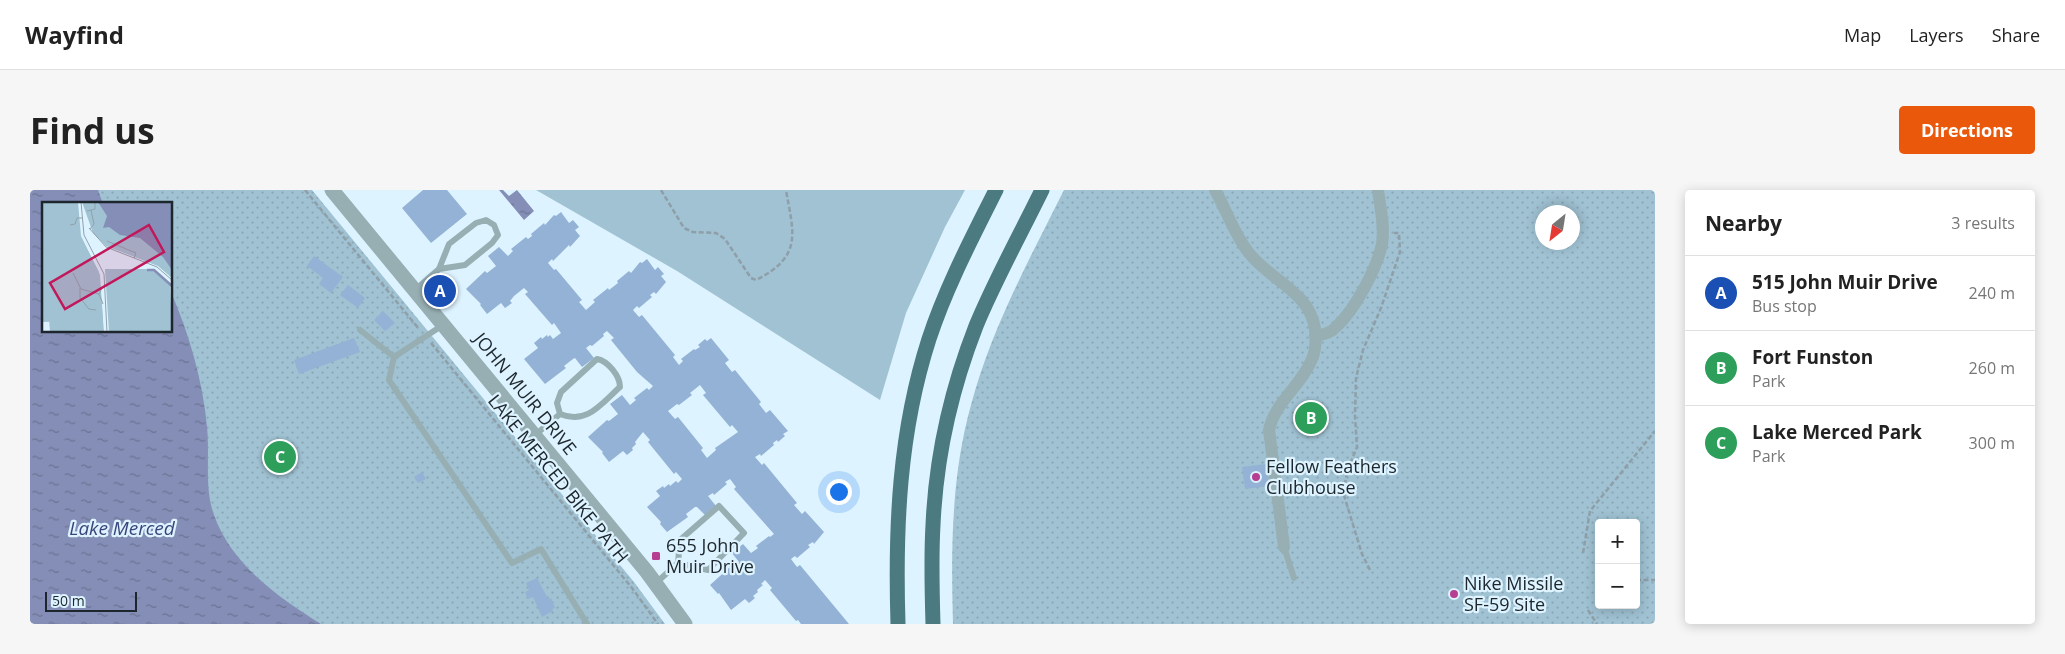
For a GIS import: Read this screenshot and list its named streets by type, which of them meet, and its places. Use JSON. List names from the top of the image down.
{
  "streets": {
    "street": ["JOHN MUIR DRIVE"],
    "path": ["LAKE MERCED BIKE PATH"]
  },
  "water": ["Lake Merced"],
  "places": {
    "other": ["Fellow Feathers Clubhouse", "Nike Missile SF-59 Site"],
    "transit": ["655 John Muir Drive"]
  },
  "scale_bar": "50 m",
  "north": "bottom left",
  "page": {
    "header": "Wayfind",
    "nav": ["Map", "Layers", "Share"],
    "buttons": "Directions",
    "title": "Find us",
    "heading": ["Nearby", "3 results"],
    "list": [
      {
        "mark": "A",
        "name": "515 John Muir Drive",
        "note": "Bus stop",
        "value": "240 m"
      },
      {
        "mark": "B",
        "name": "Fort Funston",
        "note": "Park",
        "value": "260 m"
      },
      {
        "mark": "C",
        "name": "Lake Merced Park",
        "note": "Park",
        "value": "300 m"
      }
    ],
    "pins": ["A", "B", "C"],
    "map_buttons": ["+", "−"],
    "scale": "50 m"
  }
}
